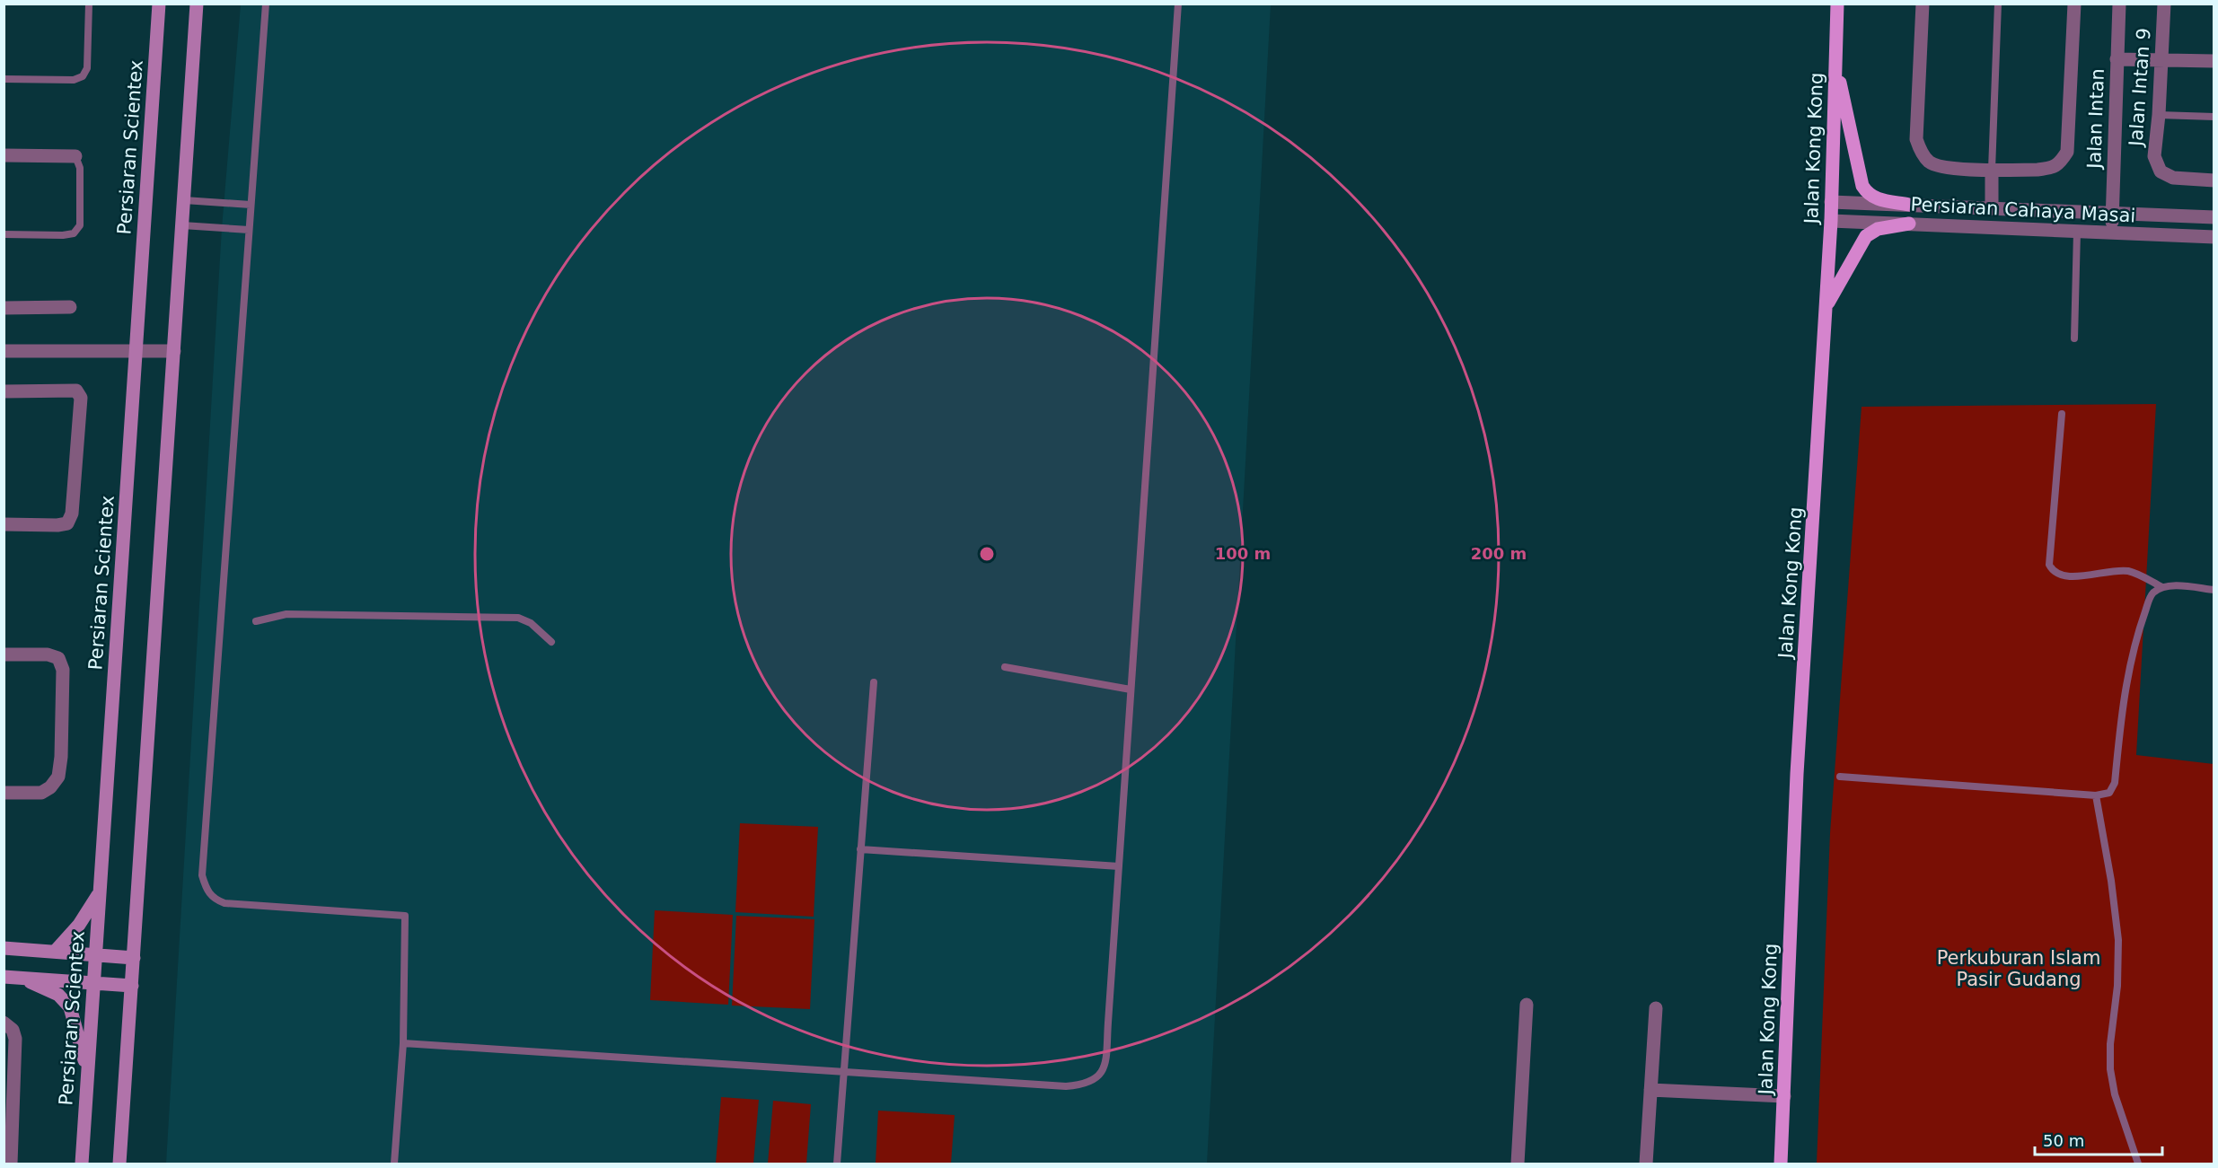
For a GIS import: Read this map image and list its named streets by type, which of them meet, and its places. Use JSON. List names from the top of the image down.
{
  "streets": {
    "main road": ["Persiaran Scientex", "Jalan Kong Kong"],
    "street": ["Jalan Intan 9", "Jalan Intan", "Persiaran Cahaya Masai"]
  },
  "crossings": [
    ["Jalan Intan", "Persiaran Cahaya Masai"],
    ["Jalan Kong Kong", "Persiaran Cahaya Masai"]
  ],
  "parks": ["Perkuburan Islam Pasir Gudang"],
  "scale_bar": "50 m",
  "rings": ["100 m", "200 m"]
}
